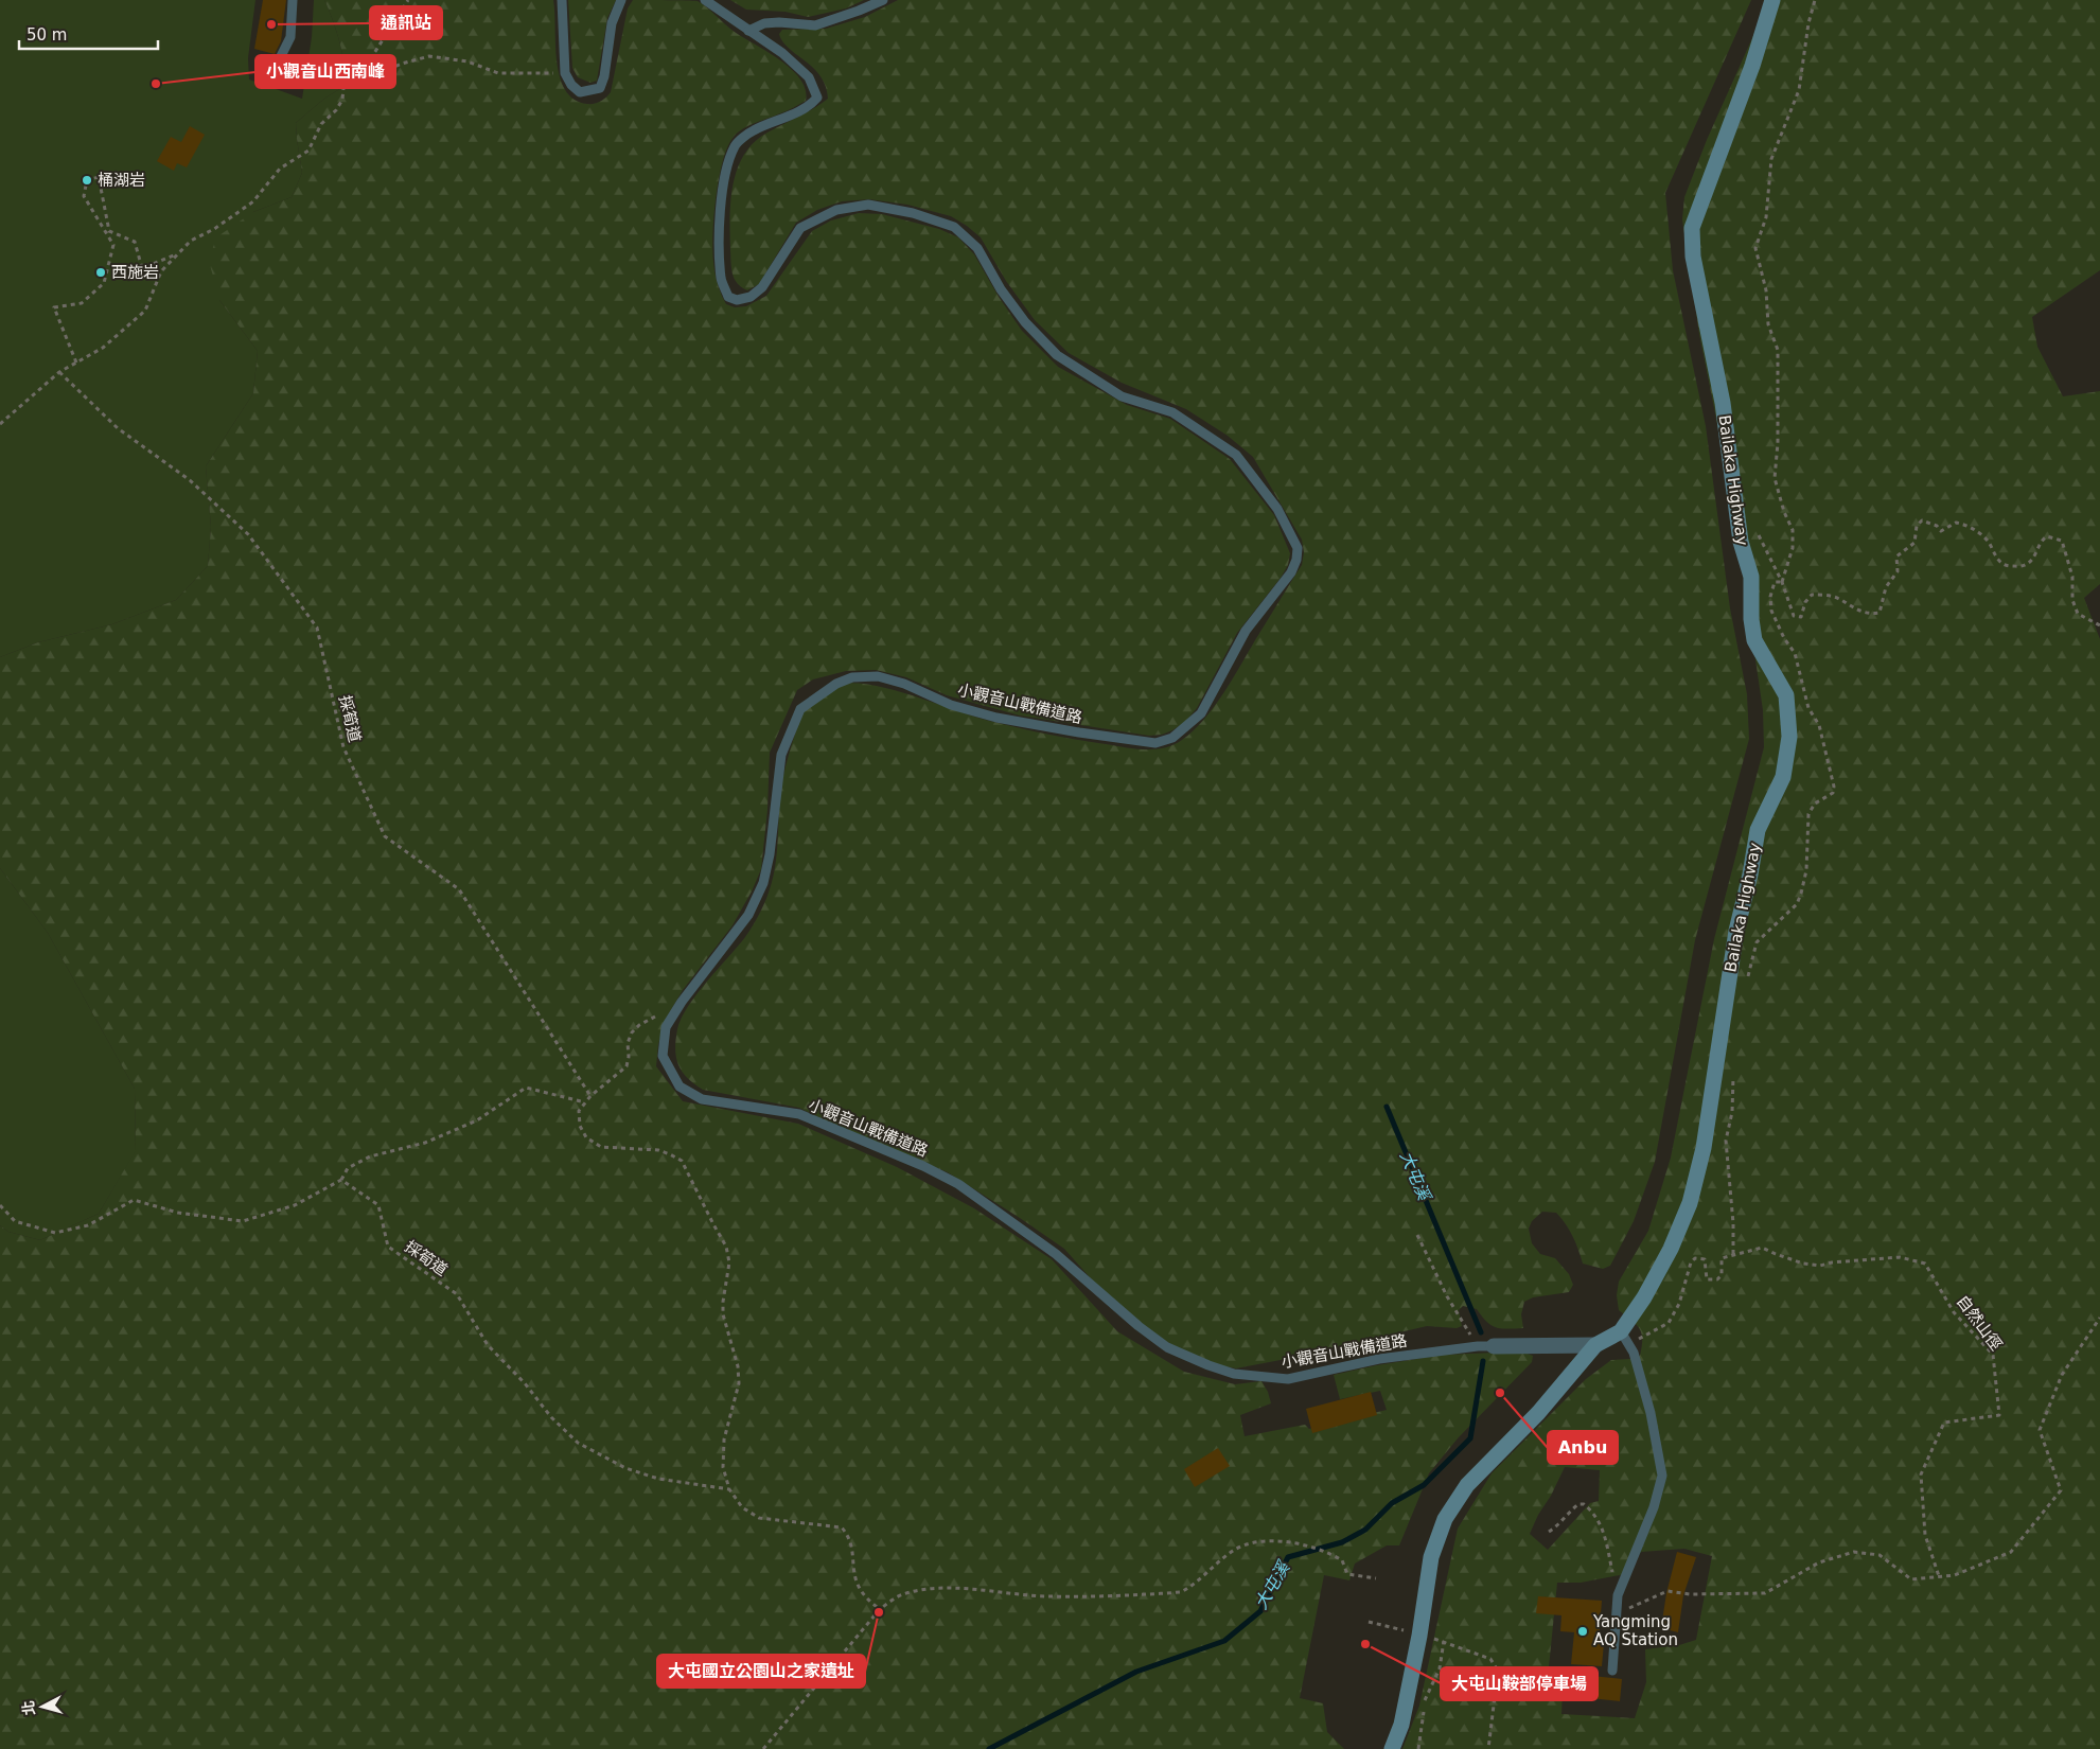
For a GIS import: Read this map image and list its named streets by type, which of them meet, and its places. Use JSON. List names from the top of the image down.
{
  "streets": {
    "main road": ["Bailaka Highway"],
    "lane": ["小觀音山戰備道路"],
    "path": ["採筍道", "自然山徑"]
  },
  "water": ["大屯溪"],
  "places": [
    "通訊站",
    "小觀音山西南峰",
    "桶湖岩",
    "西施岩",
    "Anbu",
    "大屯國立公園山之家遺址",
    "Yangming AQ Station",
    "大屯山鞍部停車場"
  ],
  "scale_bar": "50 m",
  "north": "left"
}
